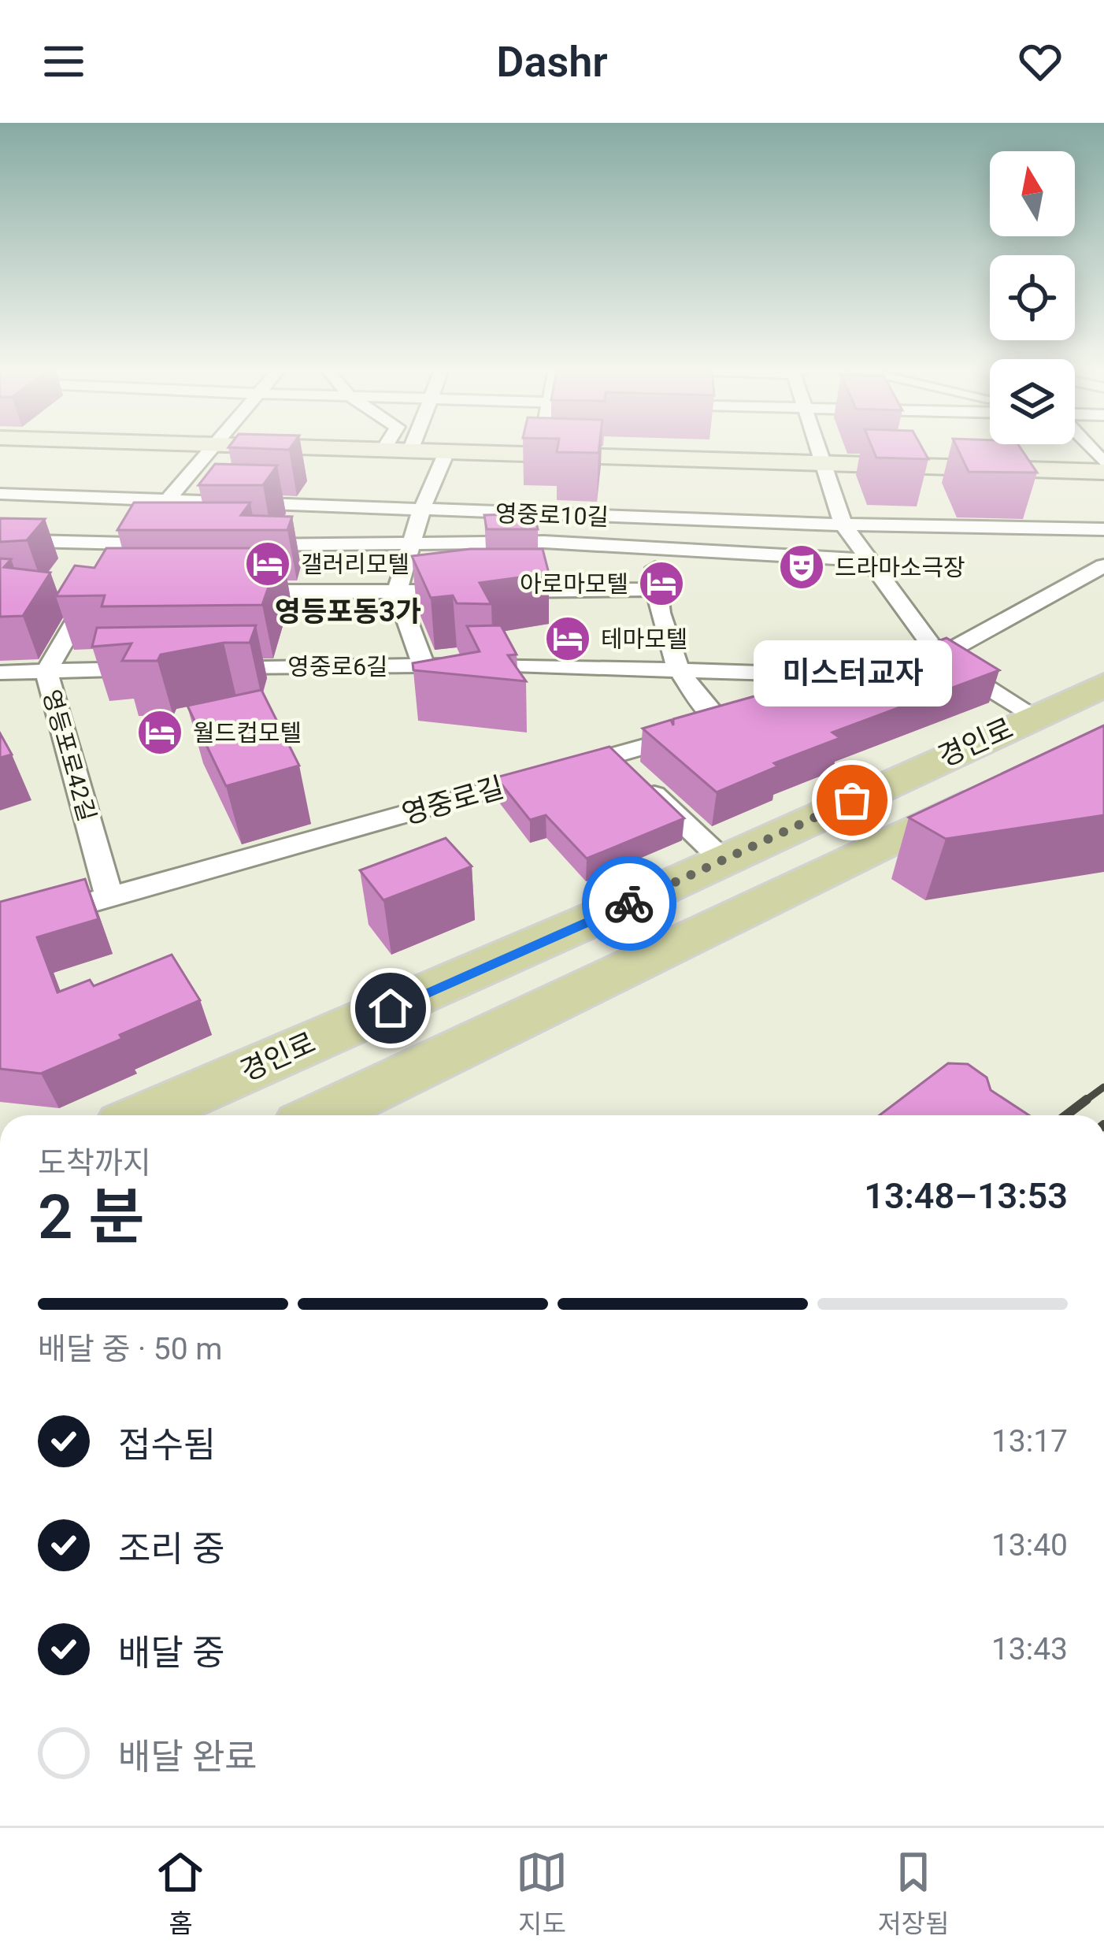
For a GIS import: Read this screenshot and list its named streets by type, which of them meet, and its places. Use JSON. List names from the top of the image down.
{
  "streets": {
    "main road": ["경인로"],
    "street": [
      "영중로10길",
      "영중로6길",
      "영등포로42길",
      "영중로길"
    ]
  },
  "crossings": [
    ["영중로10길", "영등포로42길"],
    ["영중로6길", "영중로길"],
    ["영등포로42길", "영중로길"]
  ],
  "districts": ["영등포동3가"],
  "places": {
    "hotel": [
      "갤러리모텔",
      "아로마모텔",
      "테마모텔",
      "월드컵모텔"
    ],
    "theatre": ["드라마소극장"],
    "other": ["미스터교자"]
  },
  "north": "top",
  "page": {
    "header": "Dashr",
    "bubble": "미스터교자",
    "heading": ["2 분", "도착까지", "13:48–13:53"],
    "bar": "배달 중 · 50 m",
    "list": [
      ["접수됨", "13:17"],
      ["조리 중", "13:40"],
      ["배달 중", "13:43"],
      "배달 완료"
    ],
    "tabs": ["홈", "지도", "저장됨"]
  }
}
